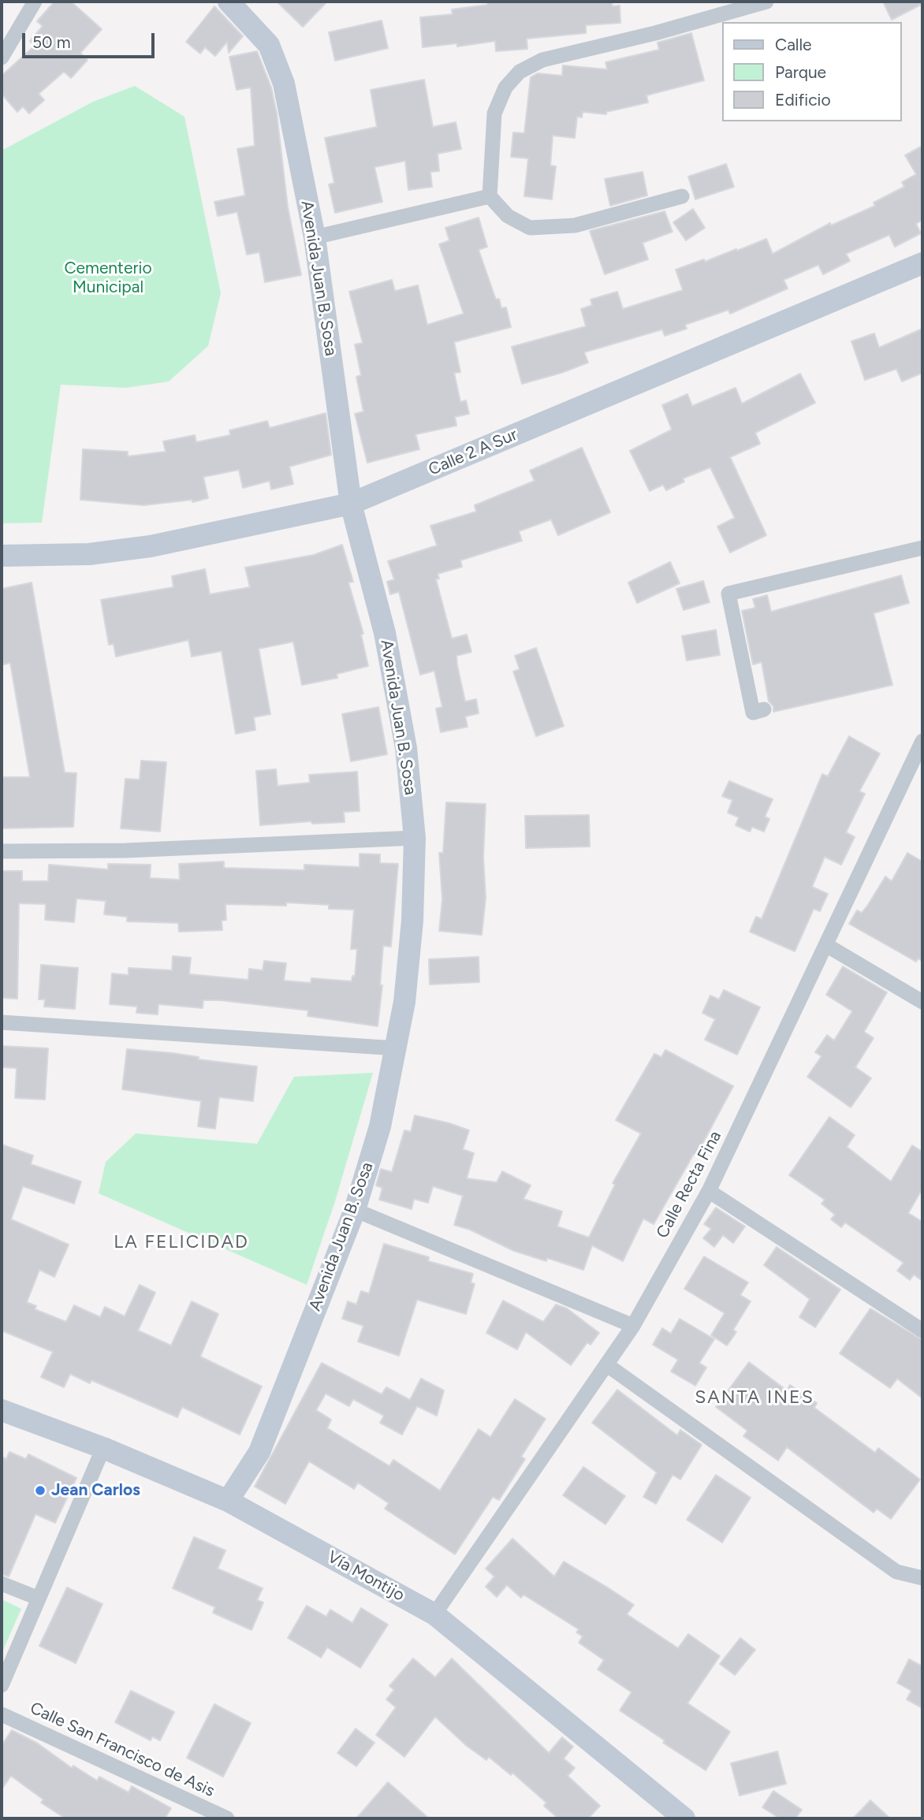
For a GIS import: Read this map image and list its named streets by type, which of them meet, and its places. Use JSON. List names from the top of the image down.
{
  "streets": {
    "main road": ["Avenida Juan B. Sosa", "Calle 2 A Sur", "Vía Montijo"],
    "street": ["Calle Recta Fina", "Calle San Francisco de Asis"]
  },
  "crossings": [
    ["Avenida Juan B. Sosa", "Calle 2 A Sur"],
    ["Avenida Juan B. Sosa", "Vía Montijo"],
    ["Calle Recta Fina", "Vía Montijo"]
  ],
  "districts": ["LA FELICIDAD", "SANTA INES"],
  "parks": ["Cementerio Municipal"],
  "places": ["Jean Carlos"],
  "legend": ["Calle", "Parque", "Edificio"],
  "scale_bar": "50 m"
}
